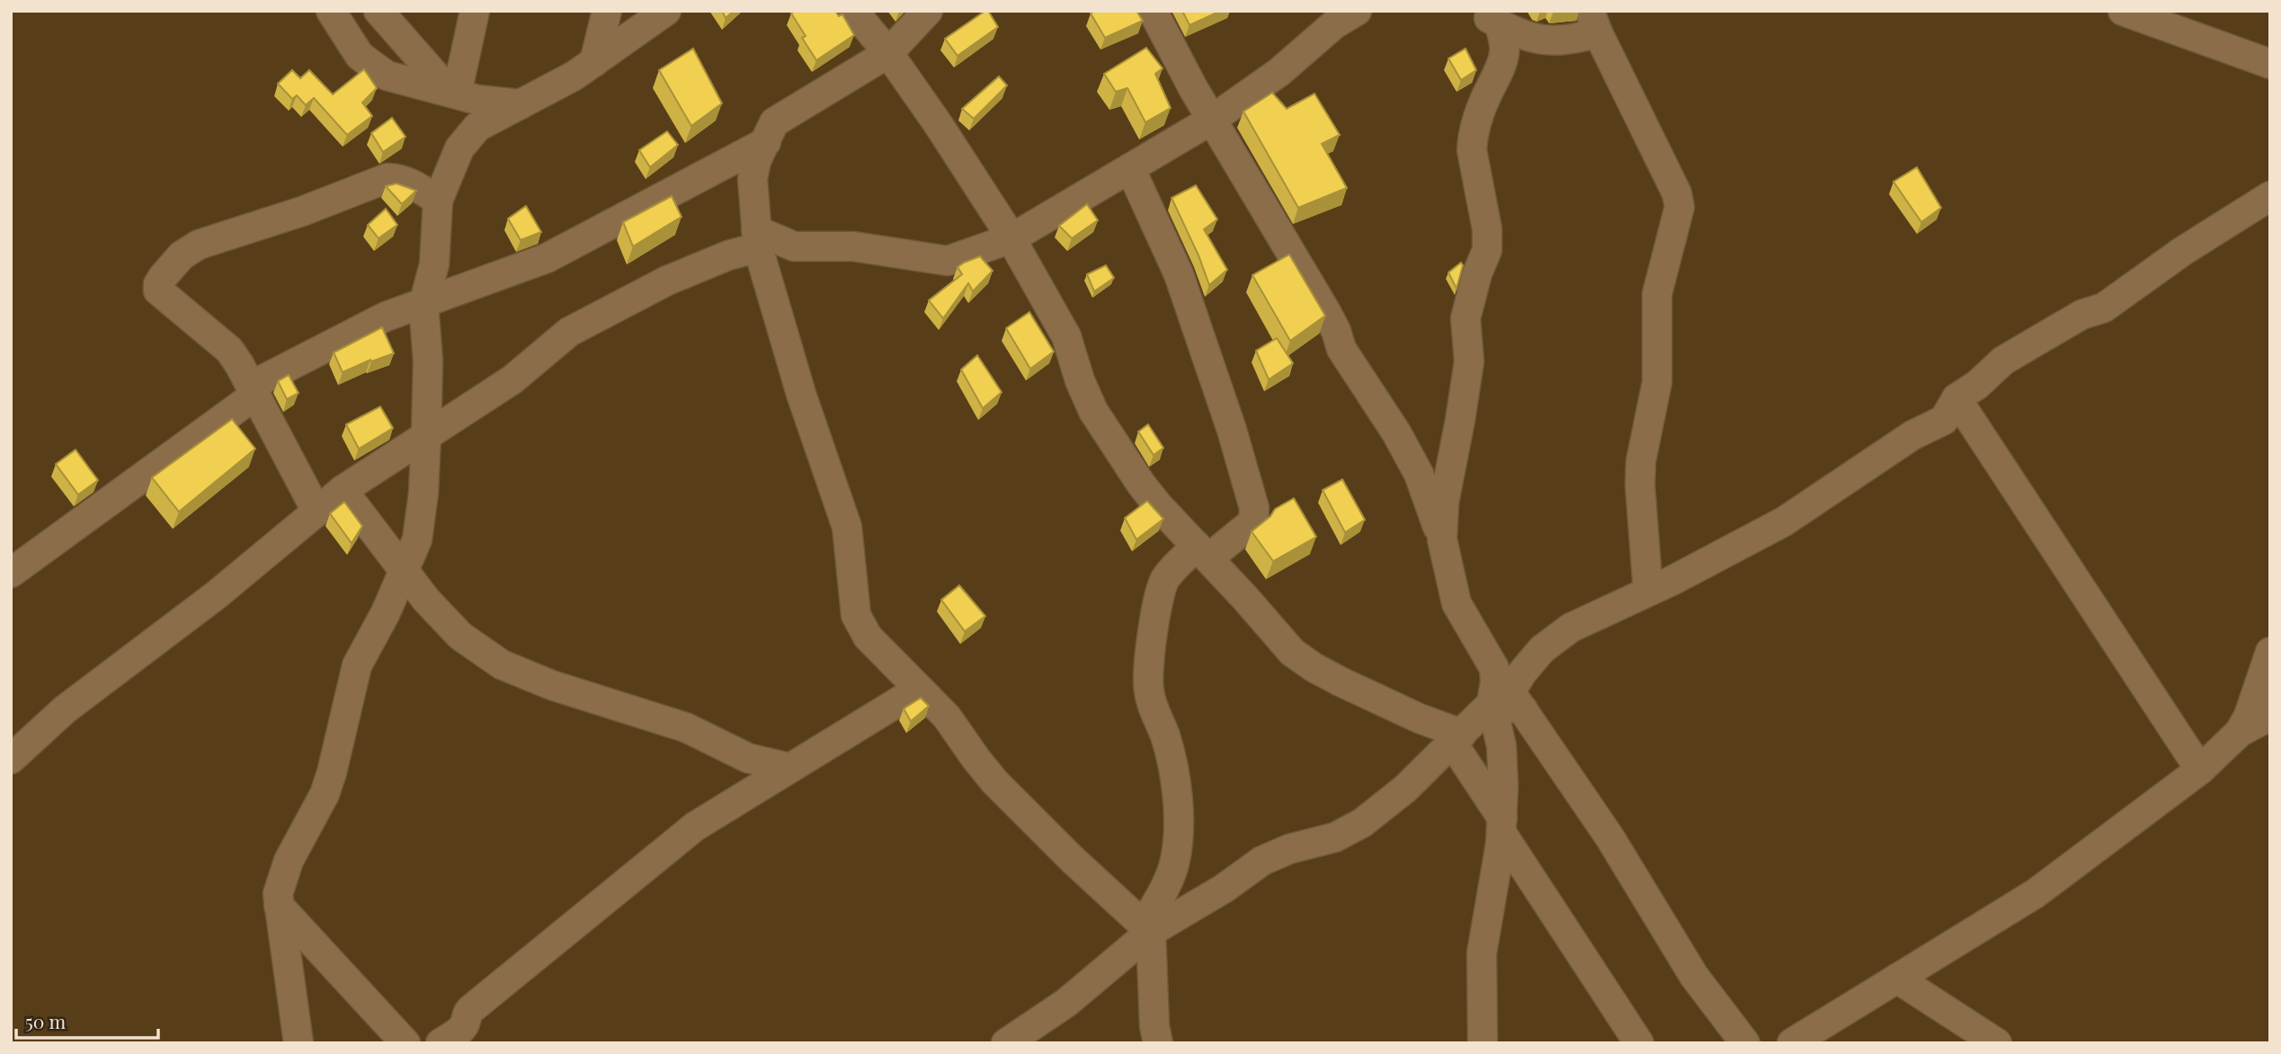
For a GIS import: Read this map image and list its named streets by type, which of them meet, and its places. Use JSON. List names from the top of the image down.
{
  "scale_bar": "50 m"
}
